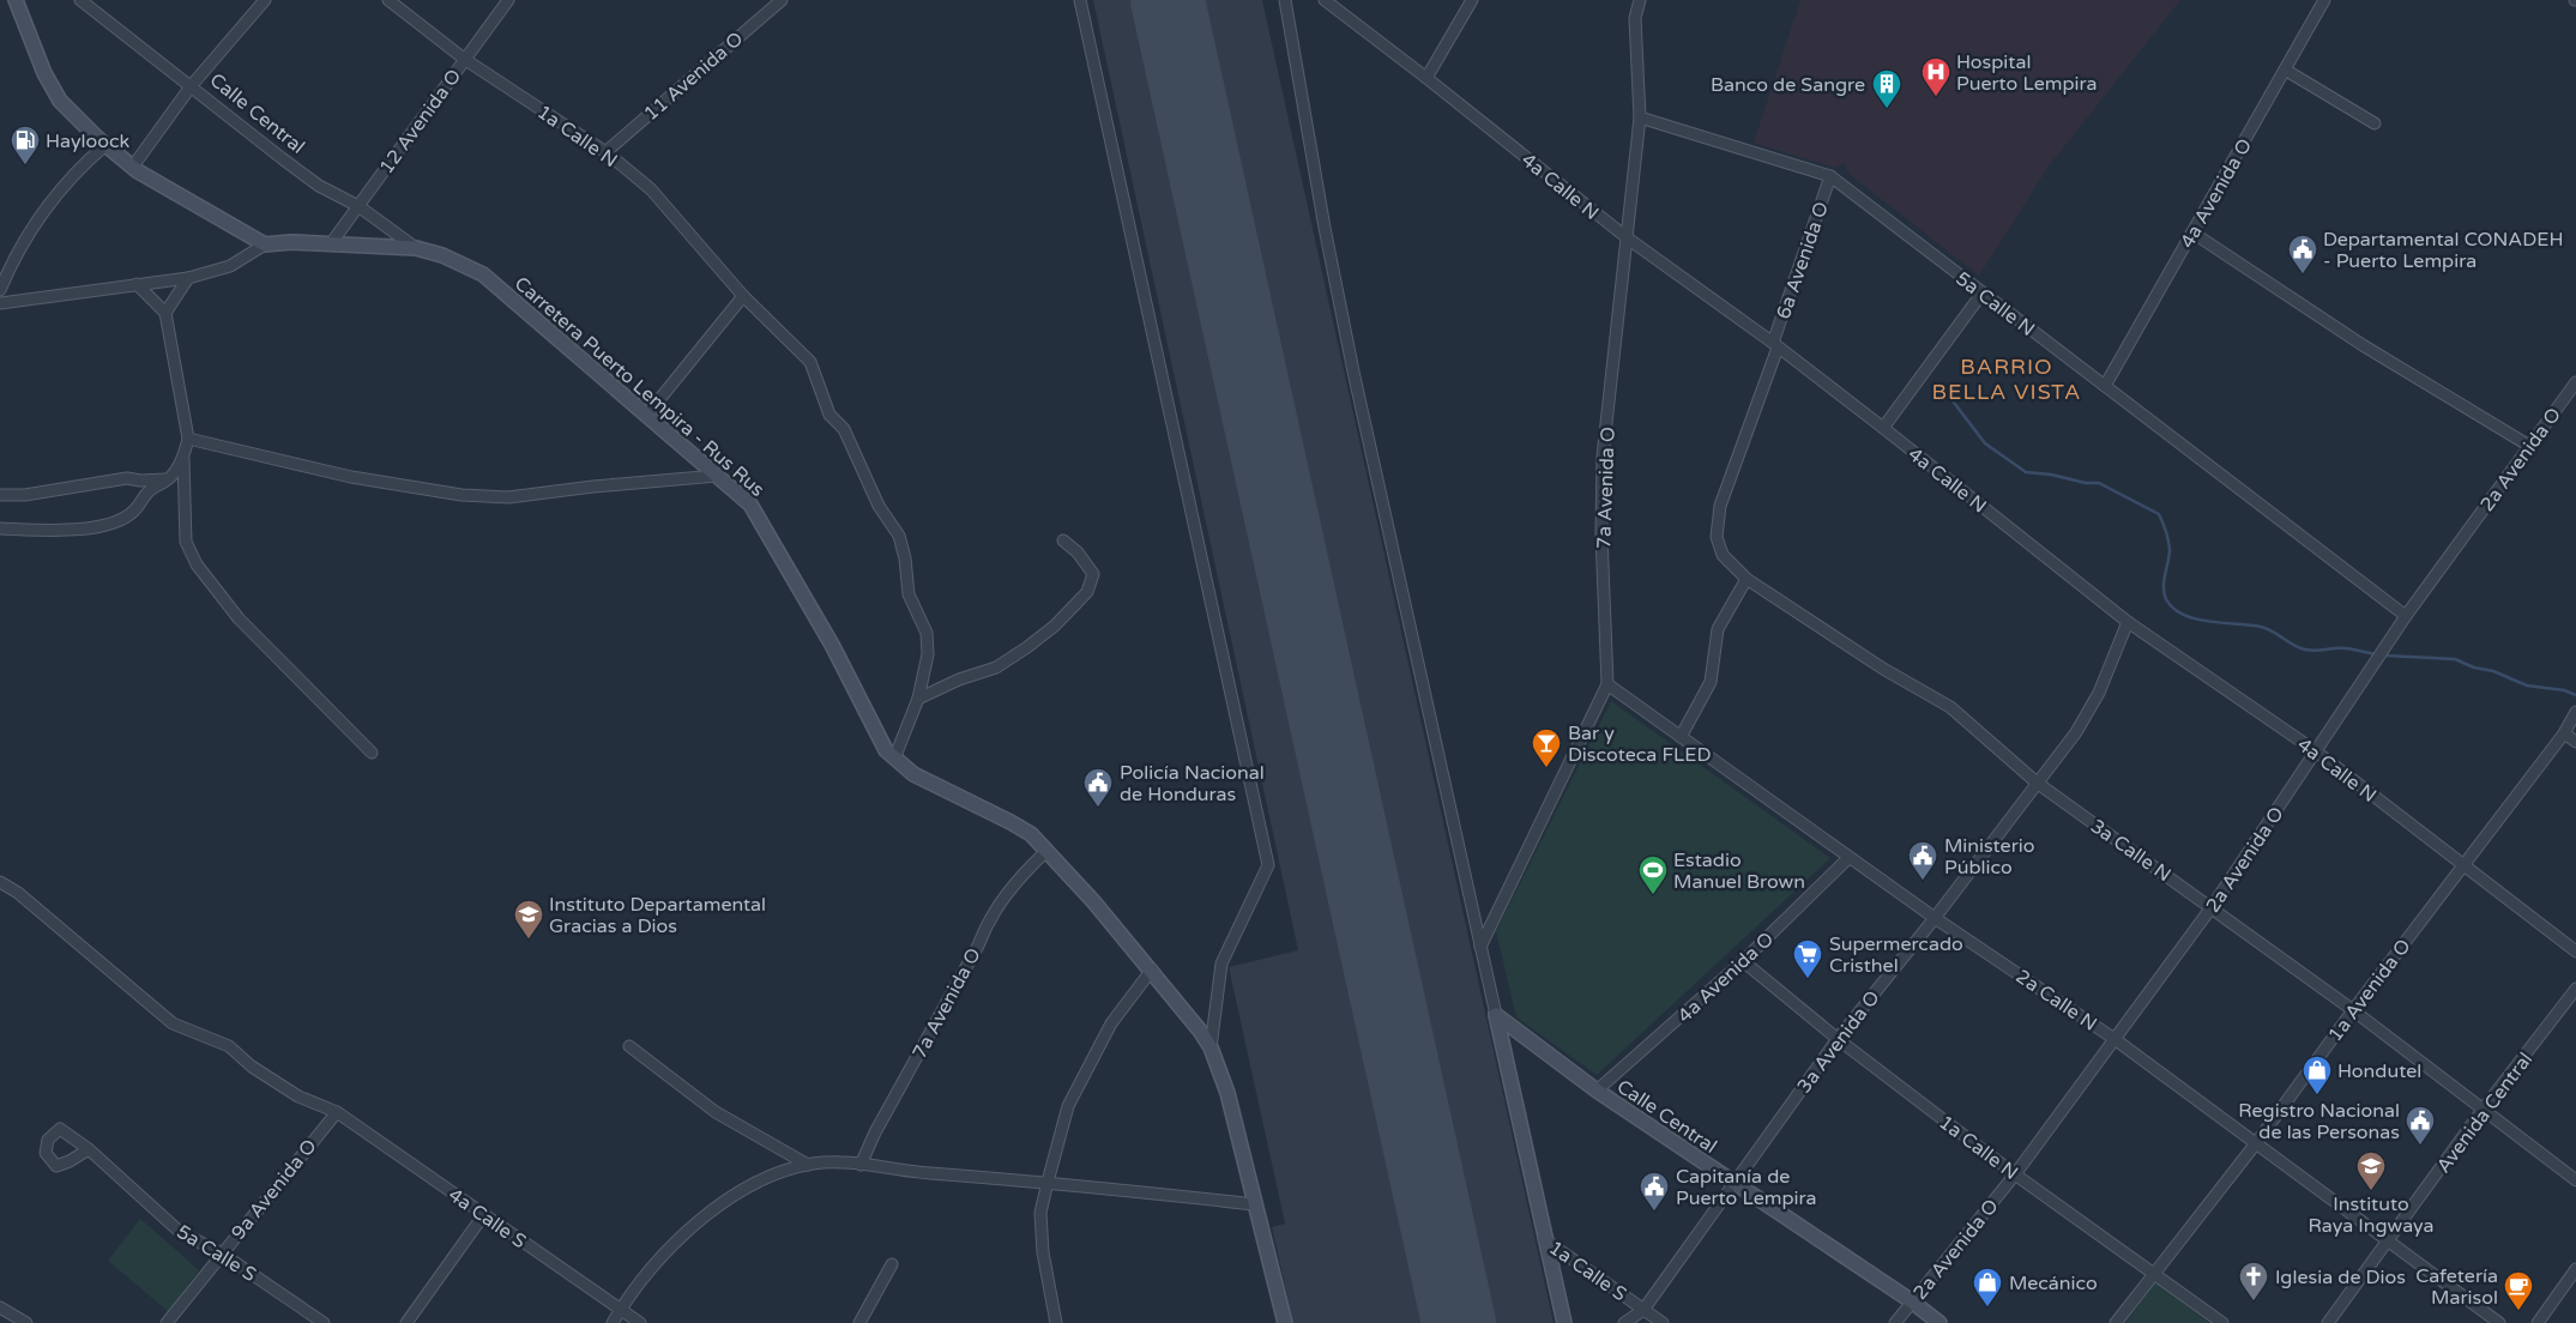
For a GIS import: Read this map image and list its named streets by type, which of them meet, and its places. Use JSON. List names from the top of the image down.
{
  "streets": {
    "street": [
      "11 Avenida O",
      "Calle Central",
      "12 Avenida O",
      "1a Calle N",
      "4a Calle N",
      "4a Avenida O",
      "6a Avenida O",
      "5a Calle N",
      "Carretera Puerto Lempira - Rus Rus",
      "2a Avenida O",
      "7a Avenida O",
      "3a Calle N",
      "1a Avenida O",
      "2a Calle N",
      "3a Avenida O",
      "Avenida Central",
      "9a Avenida O",
      "4a Calle S",
      "5a Calle S",
      "1a Calle S"
    ]
  },
  "crossings": [
    ["11 Avenida O", "1a Calle N"],
    ["Calle Central", "12 Avenida O"],
    ["Calle Central", "4a Avenida O"],
    ["Calle Central", "Carretera Puerto Lempira - Rus Rus"],
    ["Calle Central", "2a Avenida O"],
    ["Calle Central", "3a Avenida O"],
    ["12 Avenida O", "1a Calle N"],
    ["12 Avenida O", "Carretera Puerto Lempira - Rus Rus"],
    ["1a Calle N", "4a Avenida O"],
    ["1a Calle N", "Carretera Puerto Lempira - Rus Rus"],
    ["1a Calle N", "2a Avenida O"],
    ["1a Calle N", "1a Avenida O"],
    ["1a Calle N", "3a Avenida O"],
    ["4a Calle N", "6a Avenida O"],
    ["4a Calle N", "2a Avenida O"],
    ["4a Calle N", "7a Avenida O"],
    ["4a Calle N", "1a Avenida O"],
    ["4a Calle N", "3a Avenida O"],
    ["4a Avenida O", "5a Calle N"],
    ["4a Avenida O", "2a Calle N"],
    ["6a Avenida O", "5a Calle N"],
    ["6a Avenida O", "3a Calle N"],
    ["5a Calle N", "2a Avenida O"],
    ["5a Calle N", "7a Avenida O"],
    ["Carretera Puerto Lempira - Rus Rus", "7a Avenida O"],
    ["2a Avenida O", "3a Calle N"],
    ["2a Avenida O", "2a Calle N"],
    ["7a Avenida O", "2a Calle N"],
    ["3a Calle N", "1a Avenida O"],
    ["3a Calle N", "3a Avenida O"],
    ["3a Calle N", "Avenida Central"],
    ["1a Avenida O", "2a Calle N"],
    ["2a Calle N", "3a Avenida O"],
    ["2a Calle N", "Avenida Central"],
    ["3a Avenida O", "1a Calle S"],
    ["9a Avenida O", "4a Calle S"],
    ["9a Avenida O", "5a Calle S"]
  ],
  "districts": ["BARRIO BELLA VISTA"],
  "places": {
    "hospital": ["Hospital Puerto Lempira"],
    "building": ["Banco de Sangre"],
    "fuel station": ["Hayloock"],
    "public building": [
      "Departamental CONADEH - Puerto Lempira",
      "Policía Nacional de Honduras",
      "Ministerio Público",
      "Registro Nacional de las Personas",
      "Capitanía de Puerto Lempira"
    ],
    "bar": ["Bar y Discoteca FLED"],
    "sports": ["Estadio Manuel Brown"],
    "school or university": ["Instituto Departamental Gracias a Dios", "Instituto Raya Ingwaya"],
    "supermarket": ["Supermercado Cristhel"],
    "shop": ["Hondutel", "Mecánico"],
    "church": ["Iglesia de Dios"],
    "cafe": ["Cafetería Marisol"]
  }
}
